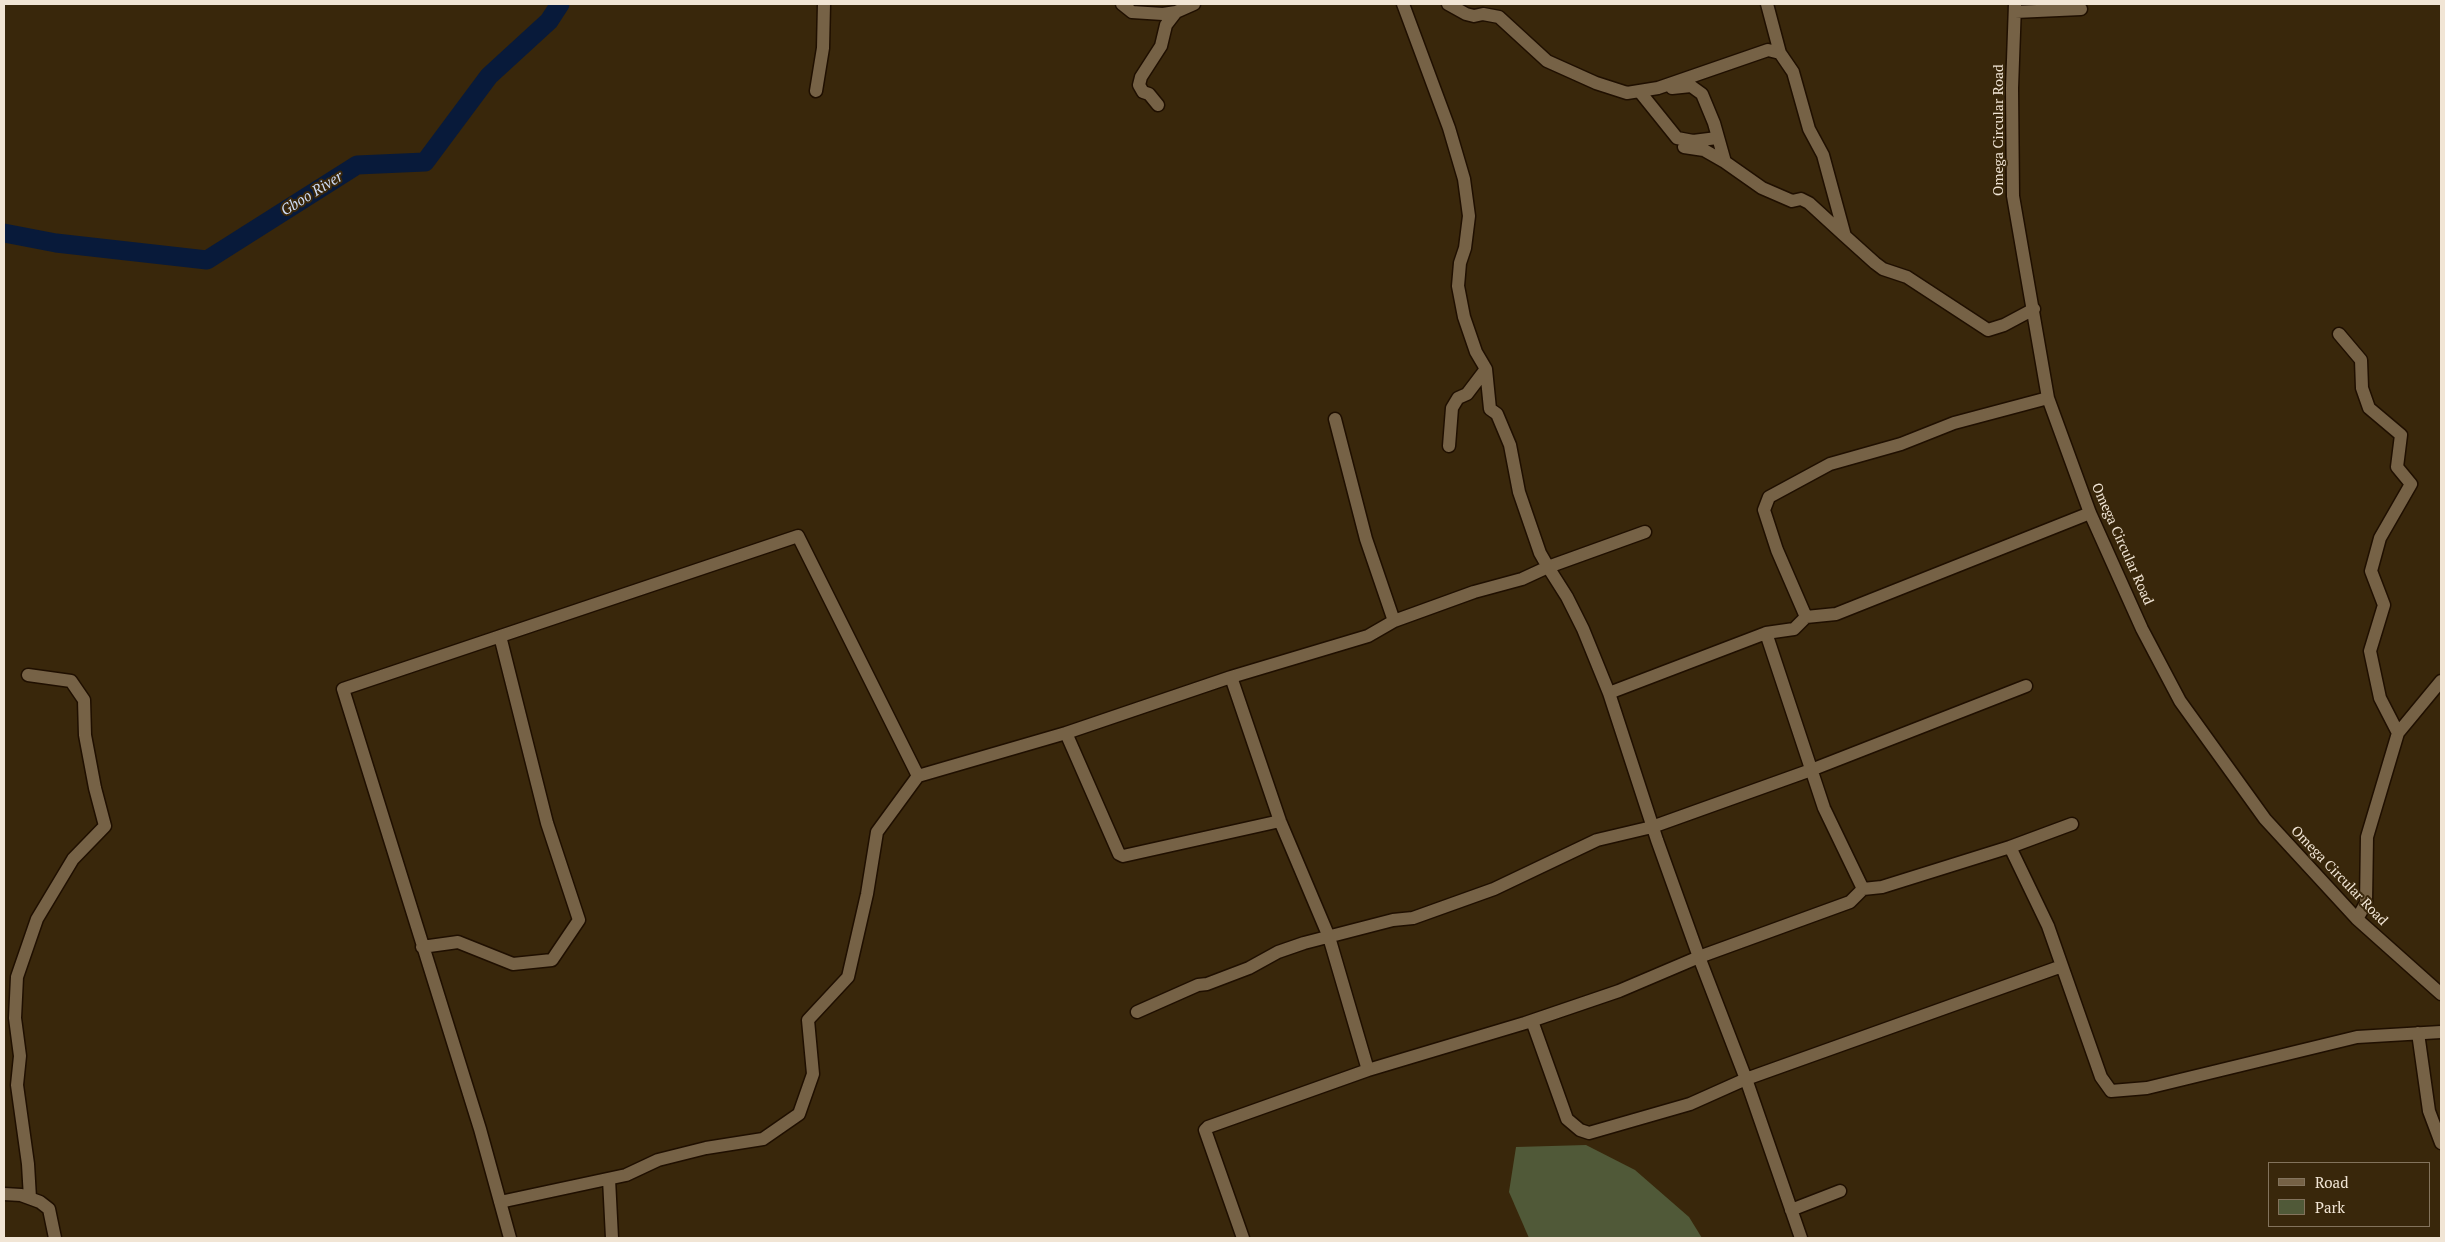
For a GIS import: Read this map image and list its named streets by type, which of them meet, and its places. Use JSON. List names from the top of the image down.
{
  "streets": {
    "street": ["Omega Circular Road"]
  },
  "water": ["Gboo River"],
  "legend": ["Road", "Park"]
}
